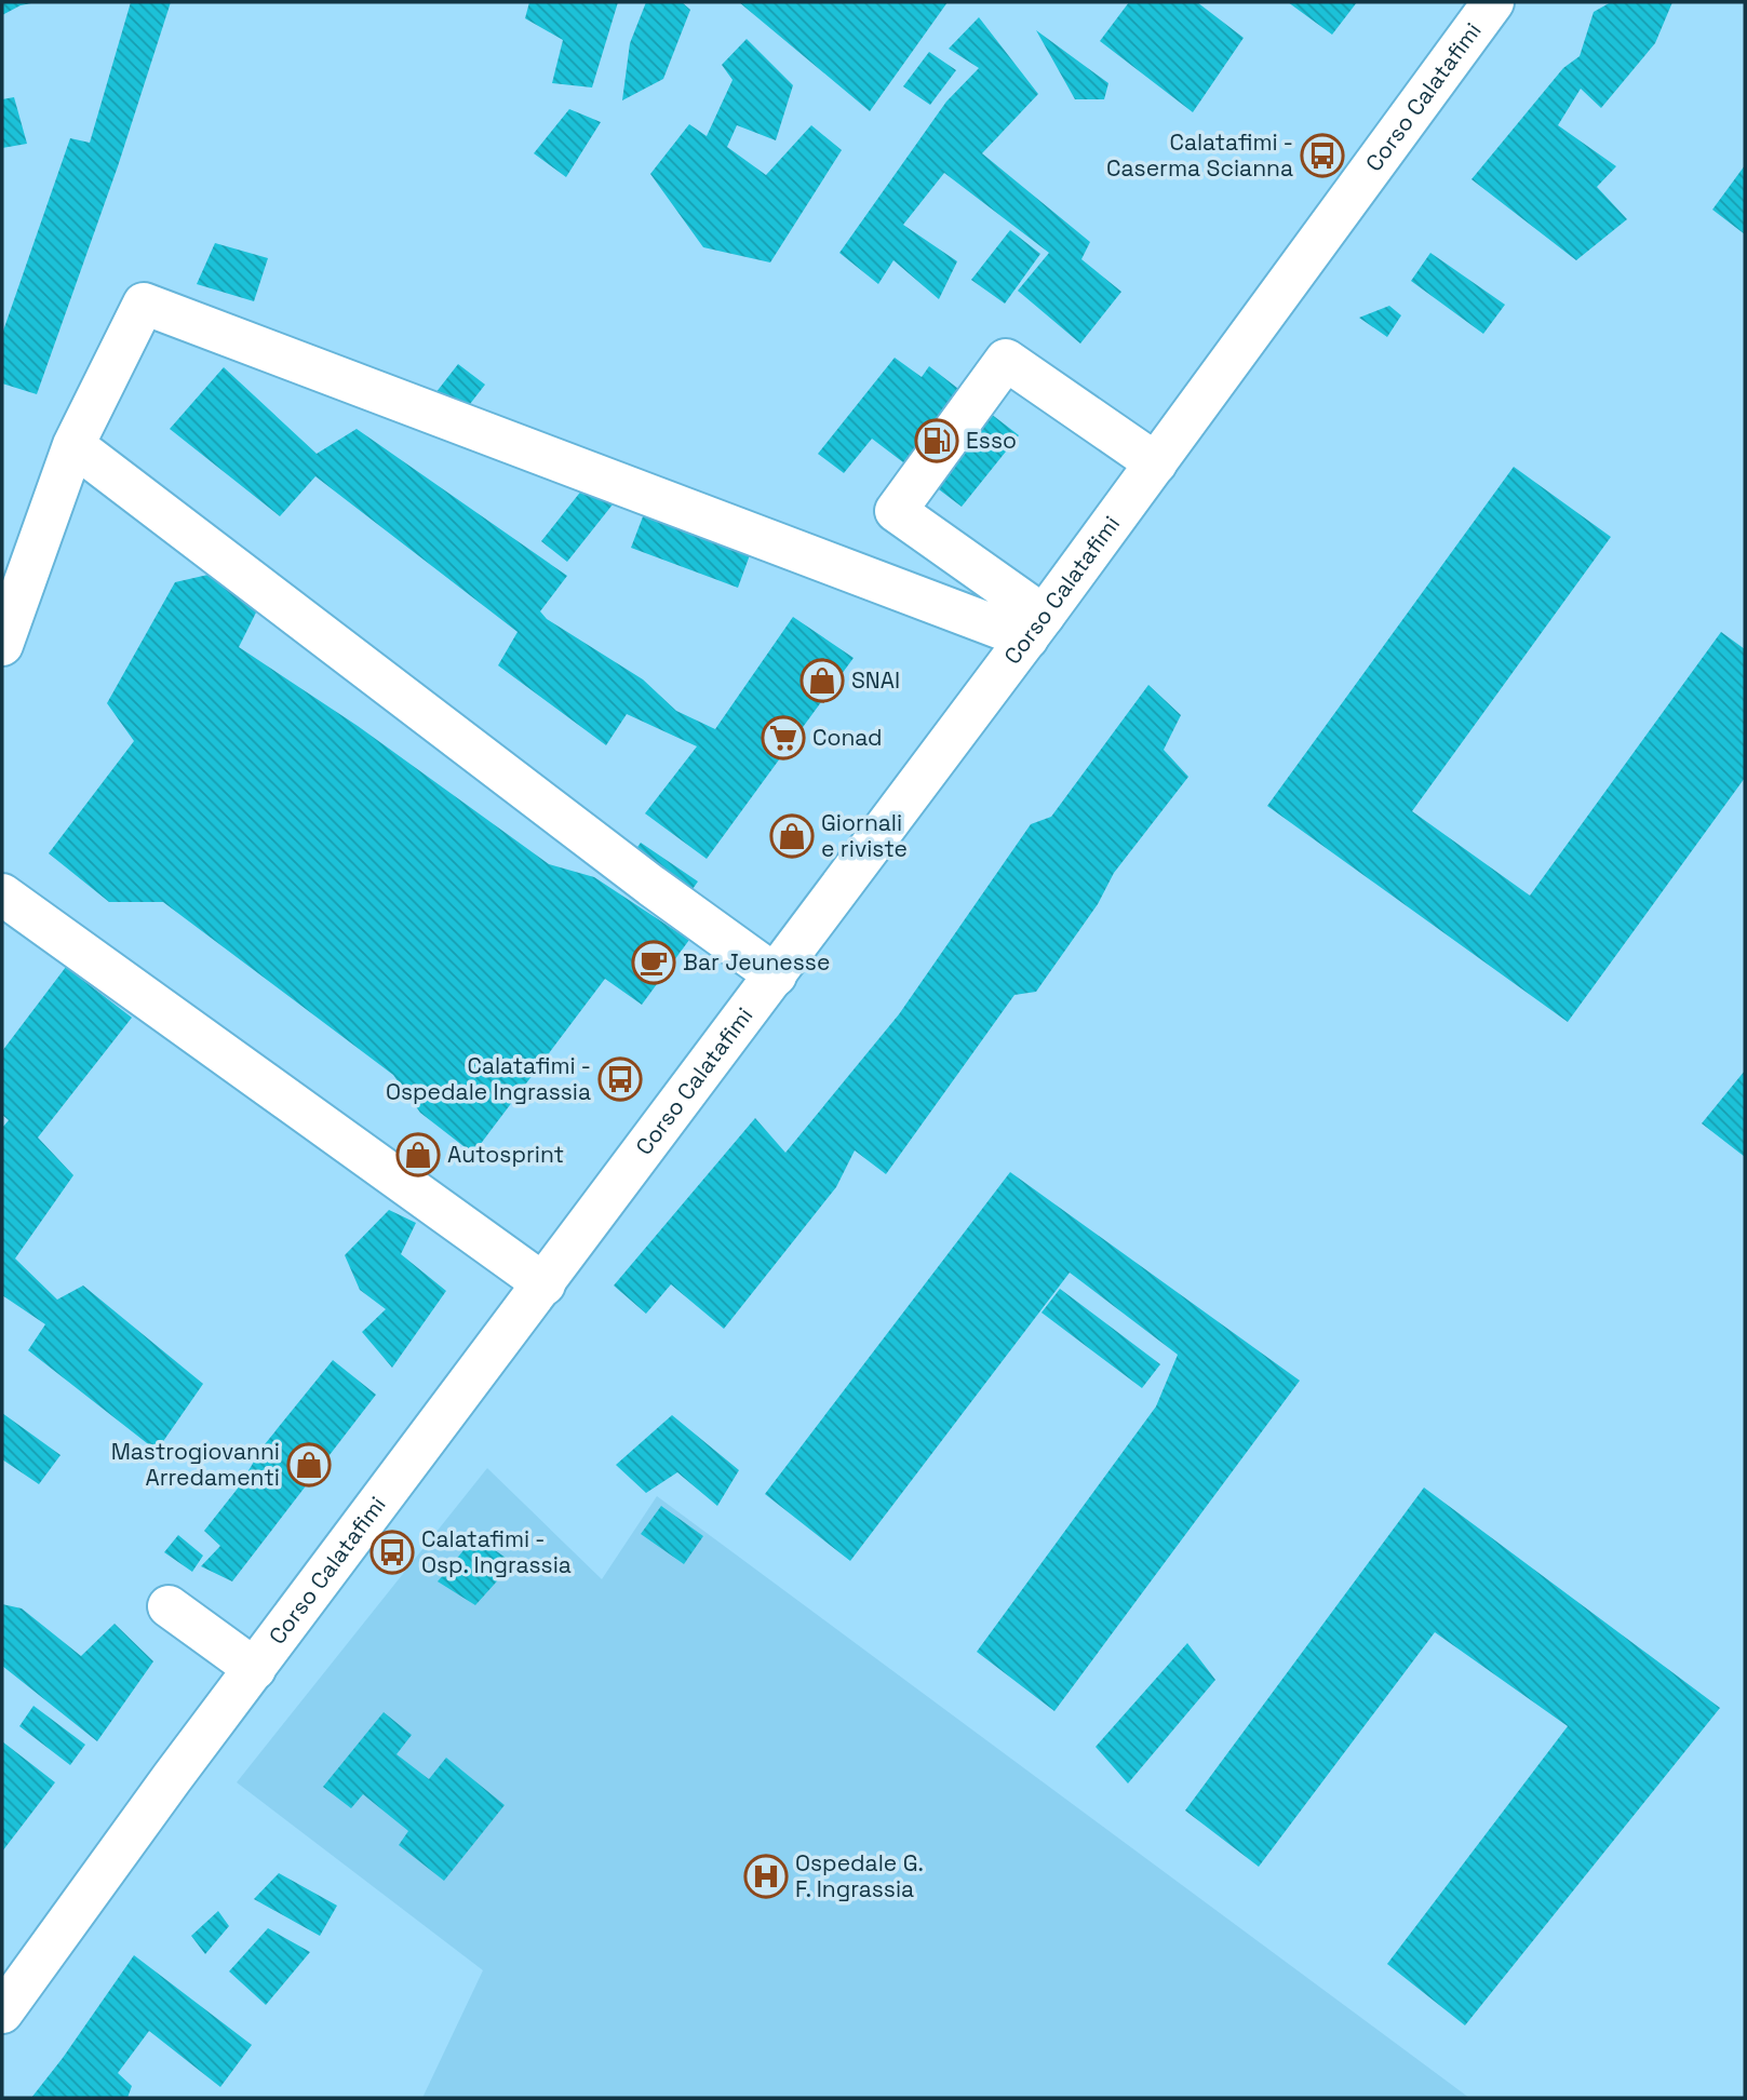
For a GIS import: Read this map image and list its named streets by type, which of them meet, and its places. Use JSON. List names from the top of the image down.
{
  "streets": {
    "main road": ["Corso Calatafimi"]
  },
  "places": {
    "bus stop": ["Calatafimi - Caserma Scianna", "Calatafimi - Ospedale Ingrassia", "Calatafimi - Osp. Ingrassia"],
    "fuel station": ["Esso"],
    "shop": [
      "SNAI",
      "Giornali e riviste",
      "Autosprint",
      "Mastrogiovanni Arredamenti"
    ],
    "supermarket": ["Conad"],
    "cafe": ["Bar Jeunesse"],
    "hospital": ["Ospedale G. F. Ingrassia"]
  }
}
